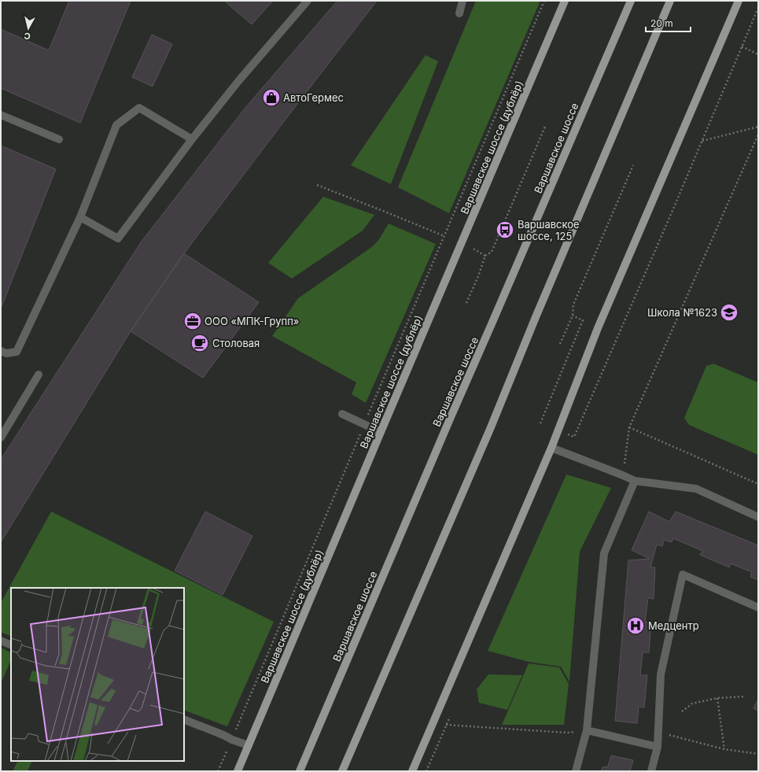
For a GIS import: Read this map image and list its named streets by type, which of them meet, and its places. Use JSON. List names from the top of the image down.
{
  "streets": {
    "main road": ["Варшавское шоссе (дублёр)", "Варшавское шоссе"]
  },
  "places": {
    "shop": ["АвтоГермес"],
    "bus stop": ["Варшавское шоссе, 125"],
    "school or university": ["Школа №1623"],
    "office": ["ООО «МПК-Групп»"],
    "cafe": ["Столовая"],
    "hospital": ["Медцентр"]
  },
  "scale_bar": "20 m",
  "north": "bottom"
}
